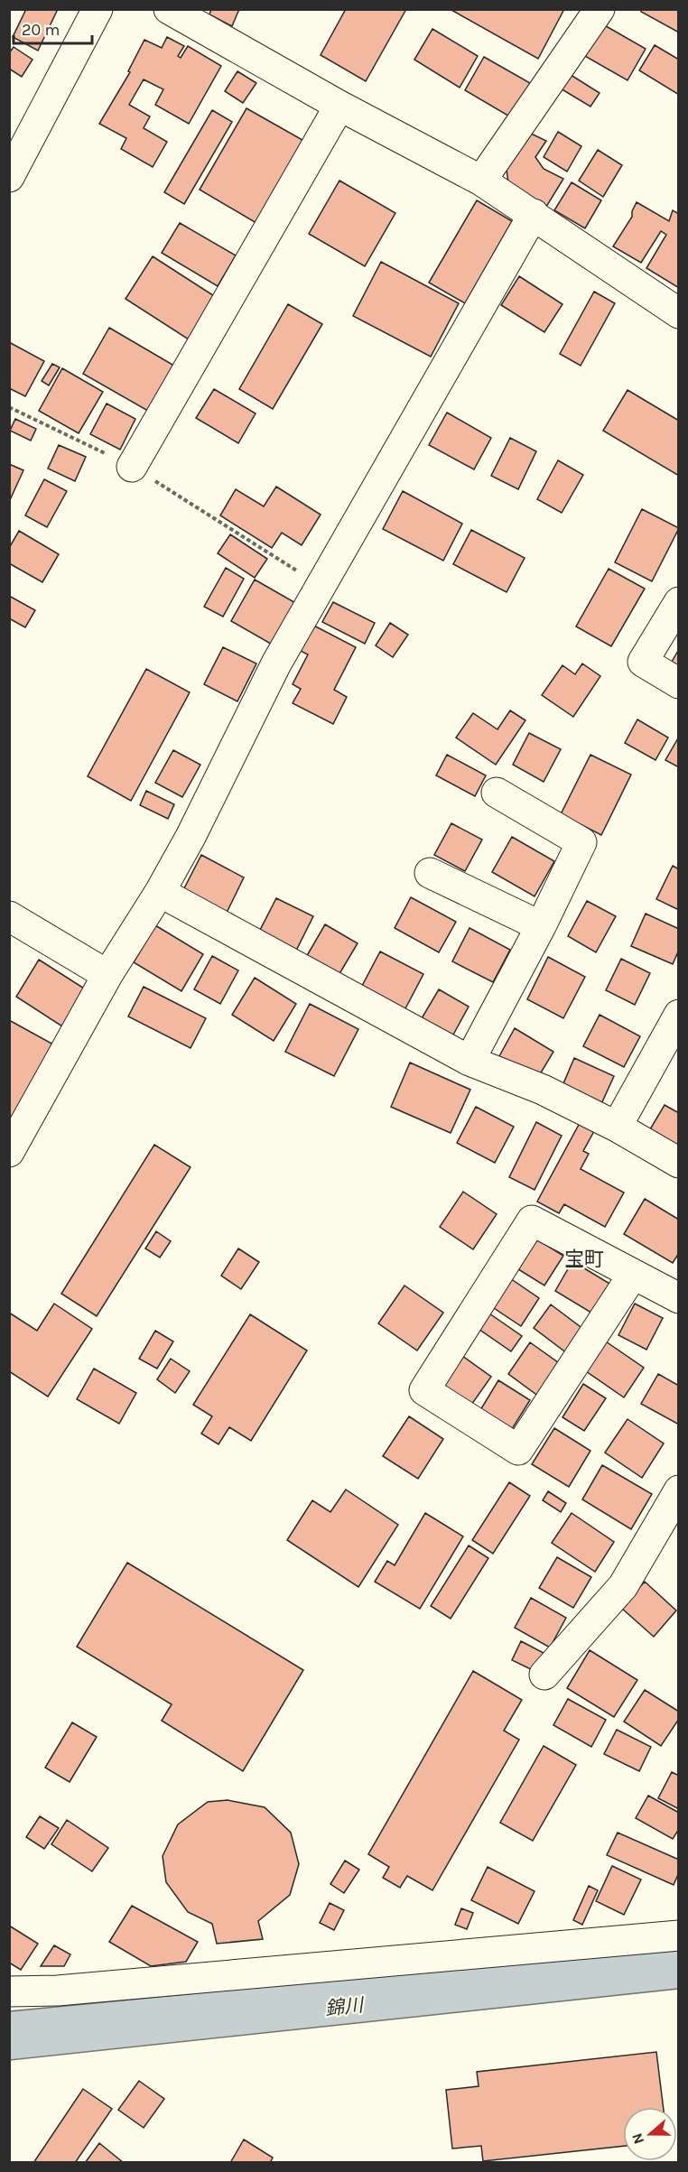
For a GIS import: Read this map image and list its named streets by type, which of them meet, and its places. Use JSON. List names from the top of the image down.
{
  "districts": ["宝町"],
  "water": ["錦川"],
  "scale_bar": "20 m",
  "north": "left"
}
